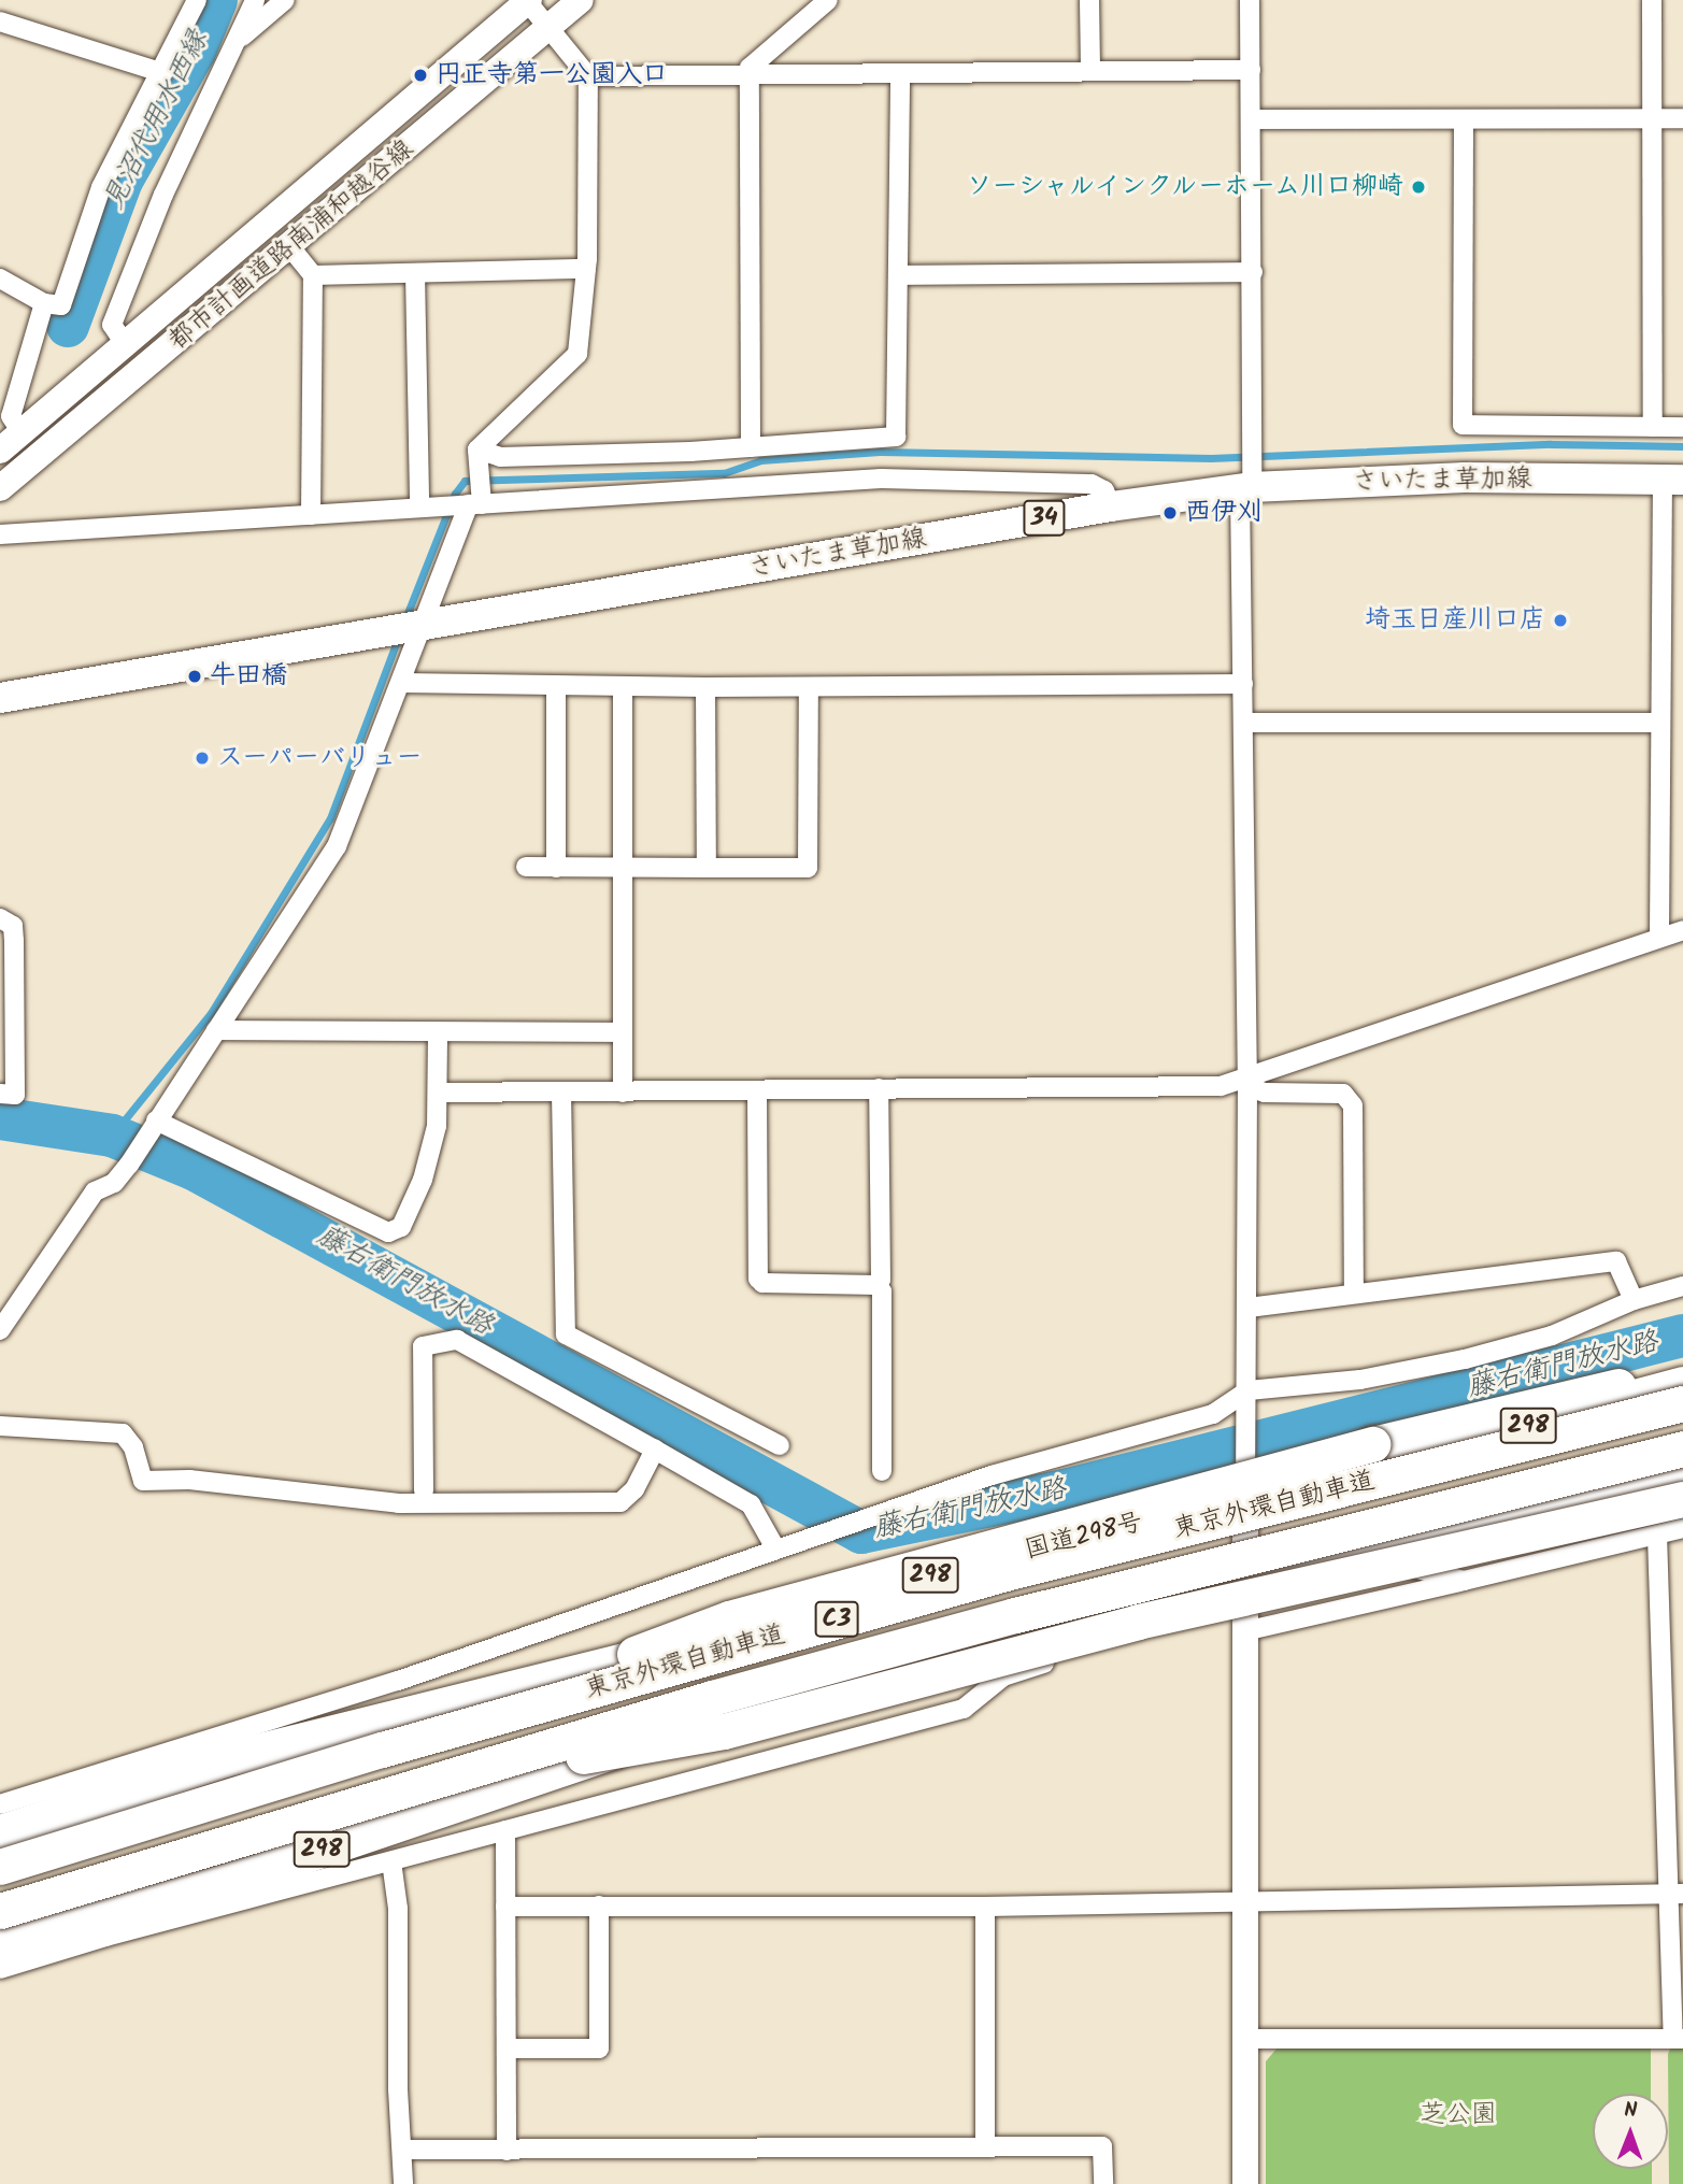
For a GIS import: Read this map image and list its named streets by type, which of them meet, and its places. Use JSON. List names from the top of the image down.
{
  "streets": {
    "highway": [
      "298",
      "東京外環自動車道",
      "国道298号",
      "C3"
    ],
    "main road": ["さいたま草加線", "34"],
    "street": ["都市計画道路南浦和越谷線"]
  },
  "water": ["見沼代用水西縁", "藤右衛門放水路"],
  "parks": ["芝公園"],
  "places": [
    "円正寺第一公園入口",
    "ソーシャルインクルーホーム川口柳崎",
    "西伊刈",
    "埼玉日産川口店",
    "牛田橋",
    "スーパーバリュー"
  ],
  "north": "top"
}
